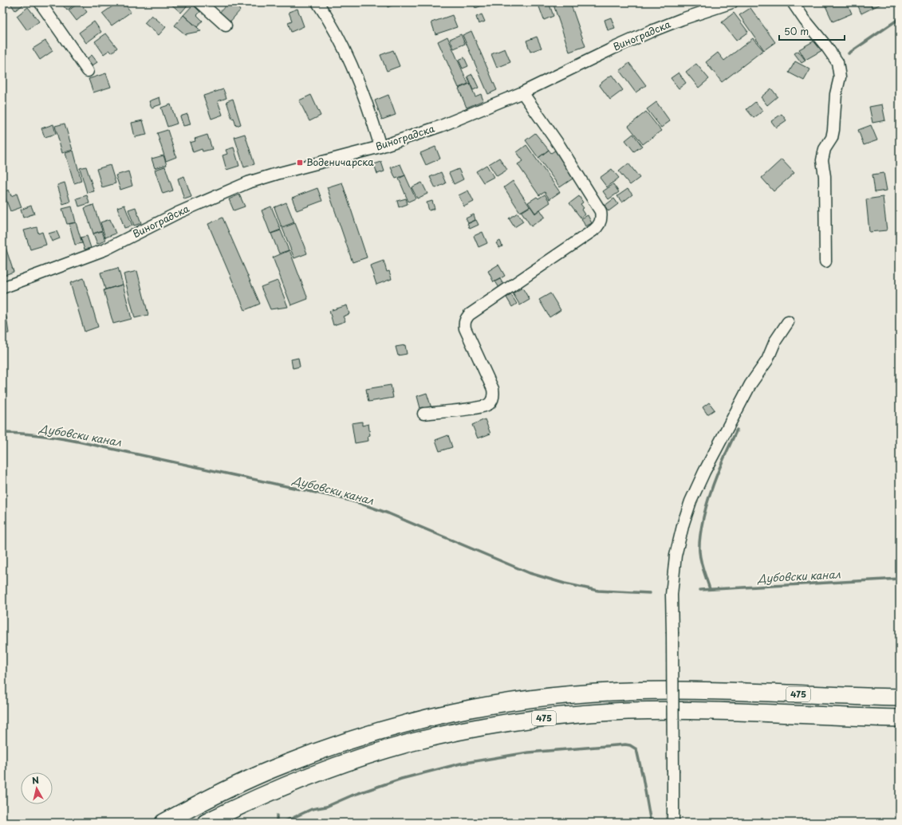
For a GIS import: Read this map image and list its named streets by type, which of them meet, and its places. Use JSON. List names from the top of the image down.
{
  "streets": {
    "highway": ["475"],
    "street": ["Виноградска"]
  },
  "water": ["Дубовски канал"],
  "places": {
    "transit": ["Воденичарска"]
  },
  "scale_bar": "50 m",
  "north": "top"
}
